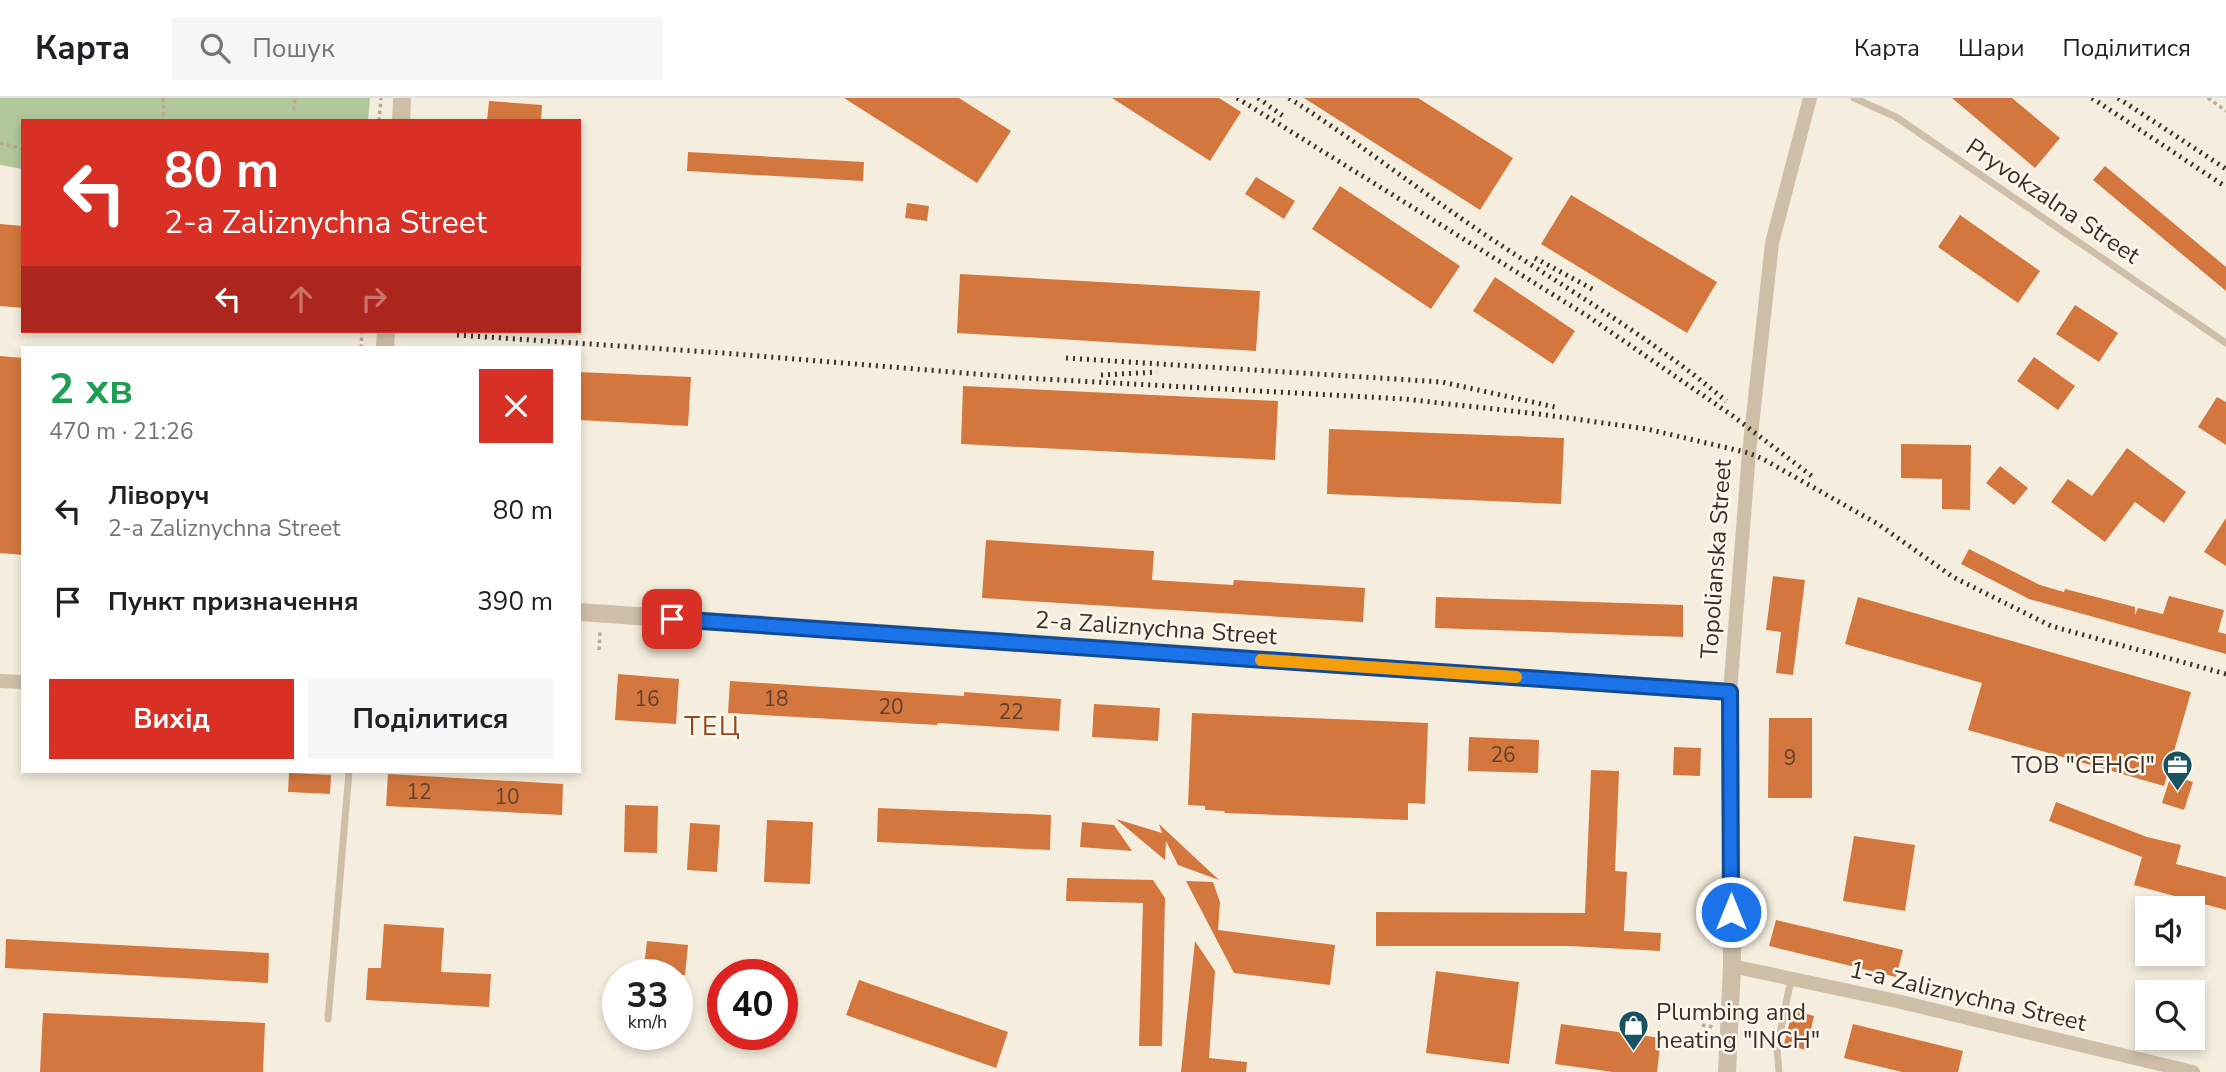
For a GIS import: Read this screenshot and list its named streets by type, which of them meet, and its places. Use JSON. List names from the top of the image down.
{
  "streets": {
    "street": ["Topolianska Street", "2-a Zaliznychna Street", "1-a Zaliznychna Street"],
    "lane": ["Pryvokzalna Street"]
  },
  "crossings": [
    ["Topolianska Street", "2-a Zaliznychna Street"],
    ["Topolianska Street", "1-a Zaliznychna Street"]
  ],
  "districts": ["ТЕЦ"],
  "places": {
    "office": ["ТОВ \"СЕНСІ\""],
    "shop": ["Plumbing and heating \"INCH\""]
  },
  "house_numbers": [
    "16",
    "18",
    "20",
    "22",
    "26",
    "9",
    "12",
    "10"
  ],
  "page": {
    "header": "Карта",
    "search": "Пошук",
    "nav": ["Карта", "Шари", "Поділитися"],
    "turn": ["80 m", "2-a Zaliznychna Street"],
    "heading": ["2 хв", "470 m · 21:26"],
    "list": [
      {
        "name": "Ліворуч",
        "note": "2-a Zaliznychna Street",
        "value": "80 m"
      },
      {
        "name": "Пункт призначення",
        "value": "390 m"
      }
    ],
    "buttons": ["Вихід", "Поділитися"],
    "speed": "33 km/h",
    "limit": "40"
  }
}
